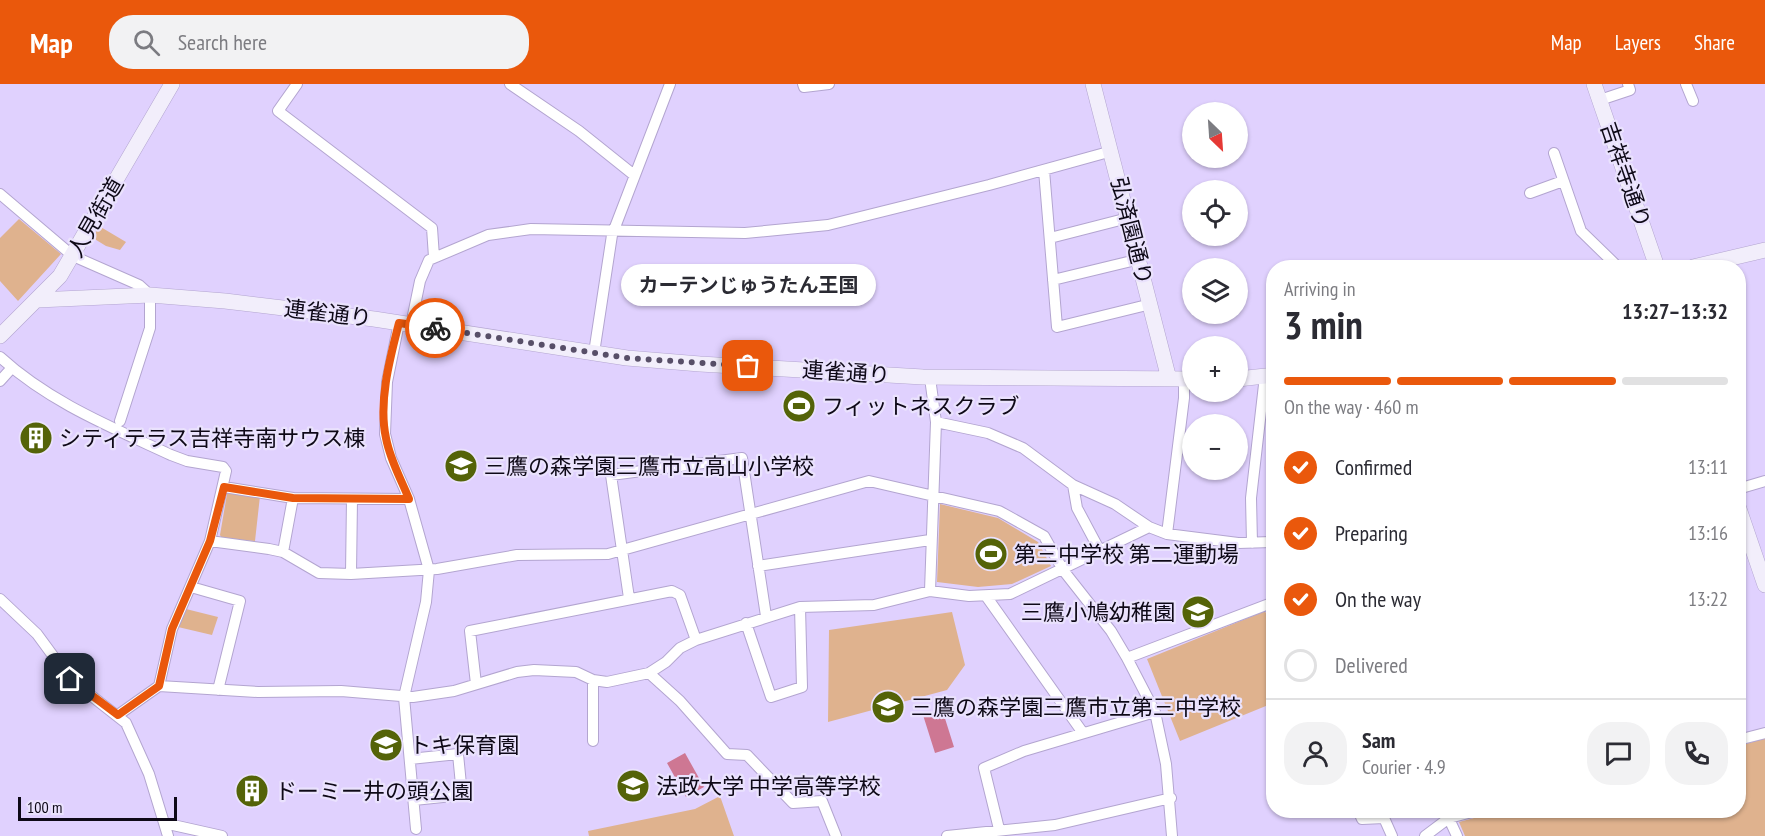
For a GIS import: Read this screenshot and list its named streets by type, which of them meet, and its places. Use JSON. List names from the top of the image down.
{
  "streets": {
    "main road": [
      "吉祥寺通り",
      "人見街道",
      "弘済園通り",
      "連雀通り"
    ]
  },
  "crossings": [
    ["人見街道", "連雀通り"],
    ["弘済園通り", "連雀通り"]
  ],
  "places": {
    "other": ["カーテンじゅうたん王国"],
    "sports": ["フィットネスクラブ", "第三中学校 第二運動場"],
    "building": ["シティテラス吉祥寺南サウス棟", "ドーミー井の頭公園"],
    "school or university": [
      "三鷹の森学園三鷹市立高山小学校",
      "三鷹小鳩幼稚園",
      "三鷹の森学園三鷹市立第三中学校",
      "トキ保育園",
      "法政大学 中学高等学校"
    ]
  },
  "scale_bar": "100 m",
  "north": "bottom right",
  "page": {
    "header": "Map",
    "search": "Search here",
    "nav": ["Map", "Layers", "Share"],
    "map_buttons": ["+", "−"],
    "heading": ["3 min", "Arriving in", "13:27–13:32"],
    "panel": ["Sam", "Courier · 4.9"],
    "bubble": "カーテンじゅうたん王国",
    "bar": "On the way · 460 m",
    "list": [
      ["Confirmed", "13:11"],
      ["Preparing", "13:16"],
      ["On the way", "13:22"],
      "Delivered"
    ],
    "scale": "100 m"
  }
}
